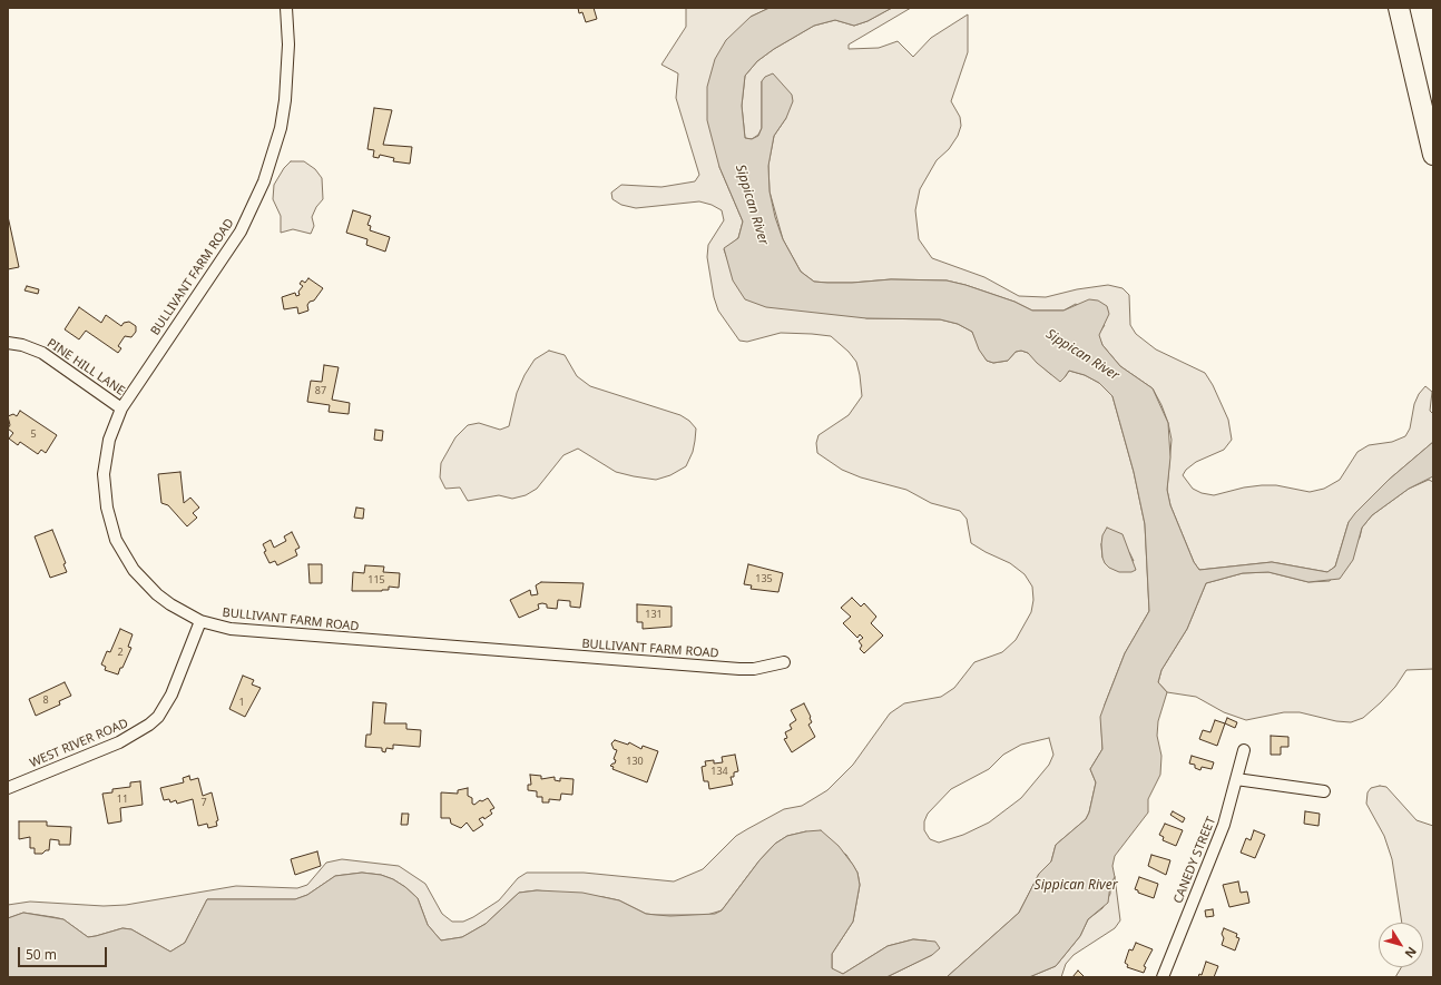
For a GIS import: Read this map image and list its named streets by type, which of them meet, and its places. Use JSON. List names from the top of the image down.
{
  "streets": {
    "street": [
      "BULLIVANT FARM ROAD",
      "PINE HILL LANE",
      "WEST RIVER ROAD",
      "CANEDY STREET"
    ]
  },
  "crossings": [
    ["BULLIVANT FARM ROAD", "PINE HILL LANE"],
    ["BULLIVANT FARM ROAD", "WEST RIVER ROAD"]
  ],
  "water": ["Sippican River"],
  "house_numbers": [
    "87",
    "5",
    "135",
    "115",
    "131",
    "2",
    "8",
    "1",
    "130",
    "134",
    "11",
    "7"
  ],
  "scale_bar": "50 m",
  "north": "bottom right"
}
